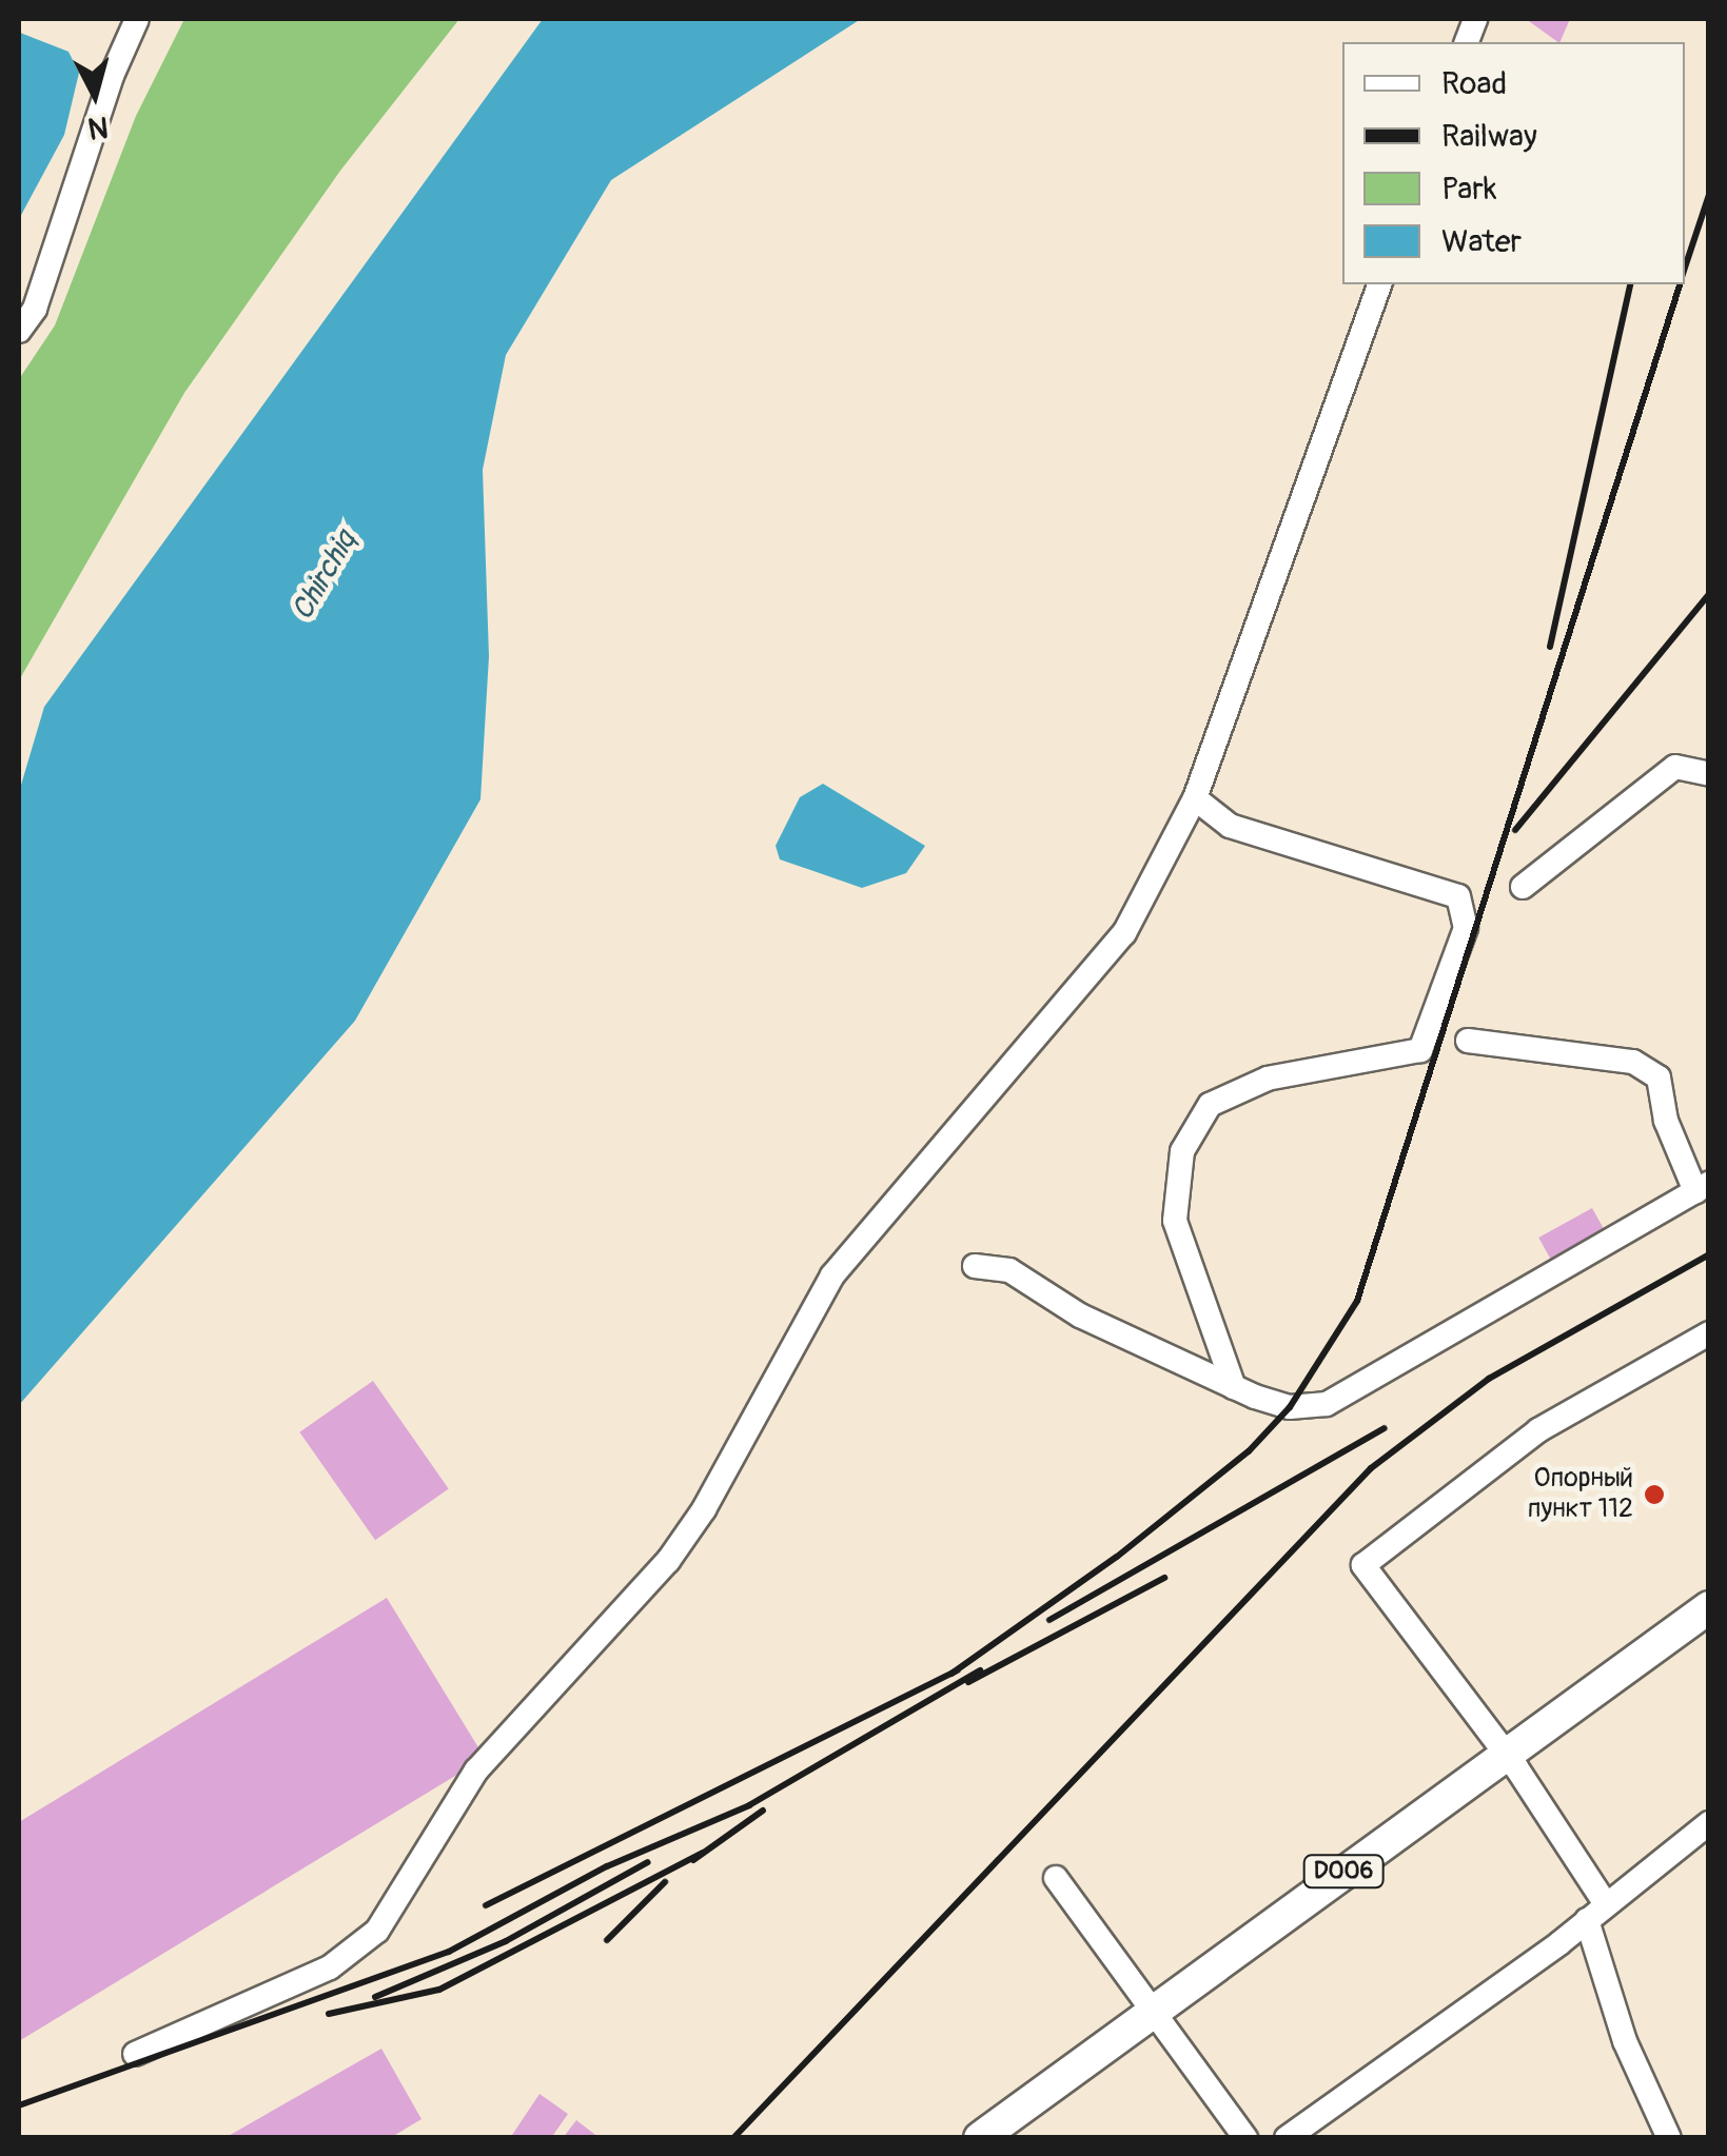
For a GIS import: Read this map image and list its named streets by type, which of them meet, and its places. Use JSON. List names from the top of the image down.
{
  "streets": {
    "main road": ["D006"]
  },
  "water": ["Chirchiq"],
  "places": ["Опорный пункт 112"],
  "legend": [
    "Road",
    "Railway",
    "Park",
    "Water"
  ],
  "north": "bottom"
}
